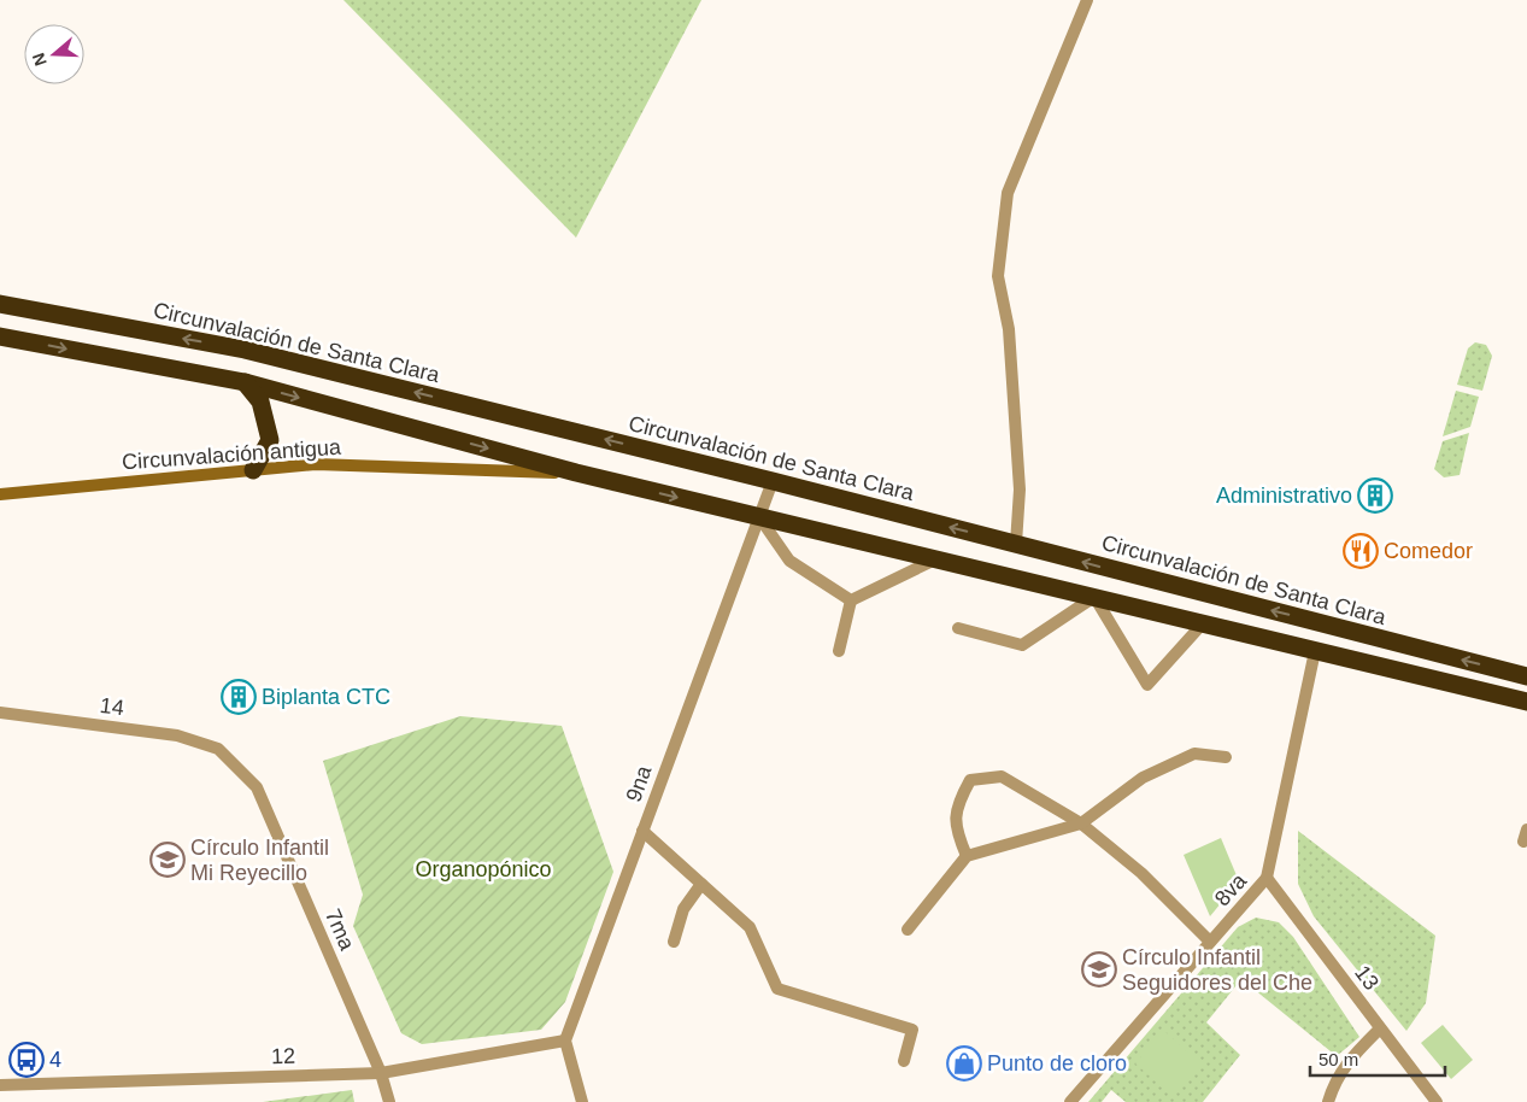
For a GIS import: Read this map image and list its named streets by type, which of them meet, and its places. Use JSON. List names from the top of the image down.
{
  "streets": {
    "highway": ["Circunvalación de Santa Clara"],
    "street": [
      "Circunvalación antigua",
      "14",
      "9na",
      "8va",
      "7ma",
      "13",
      "12"
    ]
  },
  "crossings": [
    ["Circunvalación de Santa Clara", "9na"],
    ["14", "7ma"],
    ["9na", "12"],
    ["8va", "13"],
    ["7ma", "12"]
  ],
  "parks": ["Organopónico"],
  "places": {
    "building": ["Administrativo", "Biplanta CTC"],
    "restaurant": ["Comedor"],
    "school or university": ["Círculo Infantil Mi Reyecillo", "Círculo Infantil Seguidores del Che"],
    "bus stop": ["4"],
    "shop": ["Punto de cloro"]
  },
  "scale_bar": "50 m",
  "north": "left"
}
